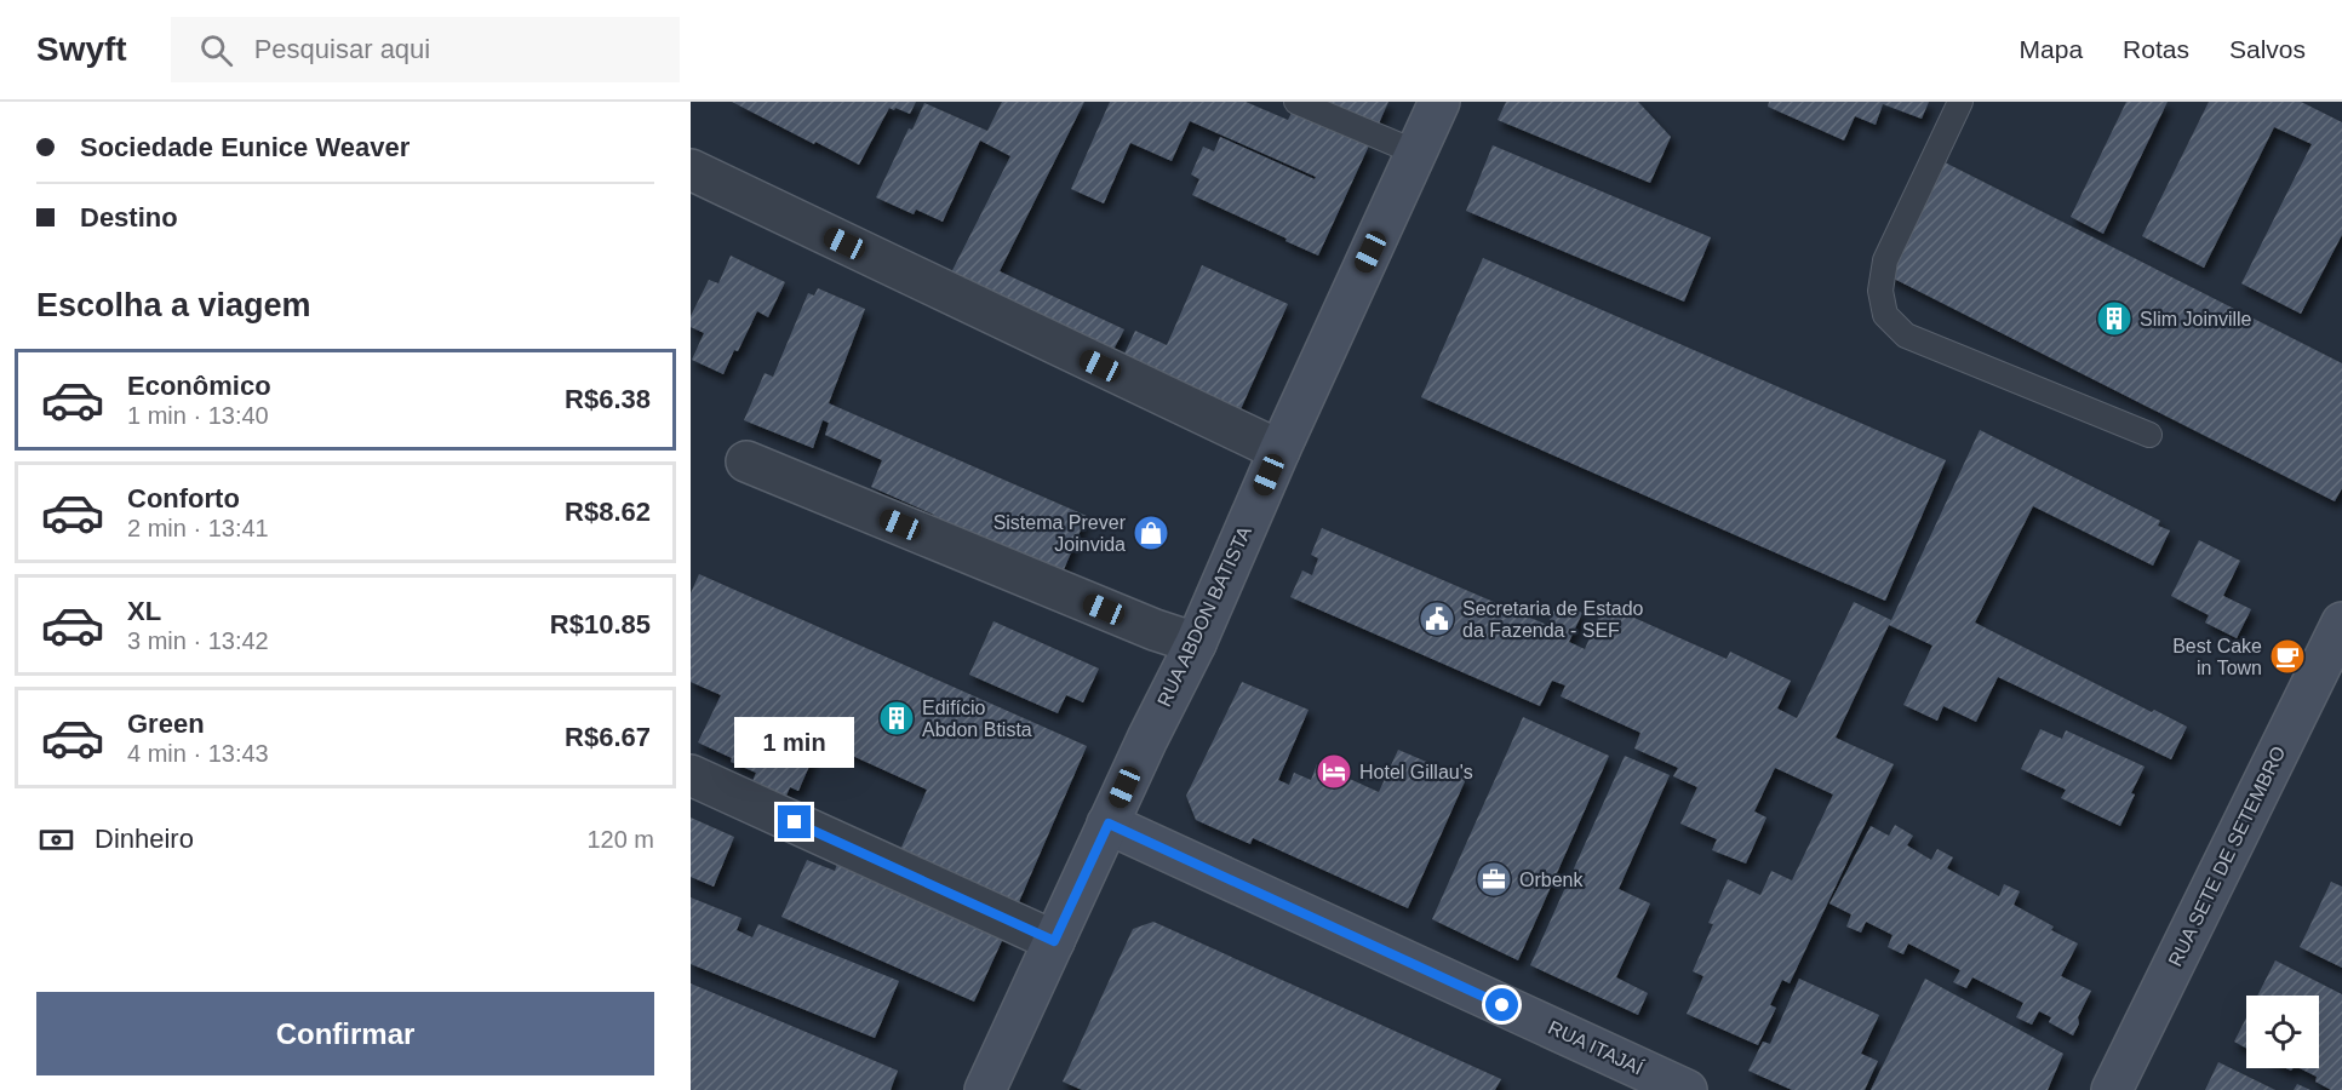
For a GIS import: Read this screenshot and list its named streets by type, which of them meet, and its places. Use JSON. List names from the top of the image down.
{
  "streets": {
    "main road": ["RUA ABDON BATISTA", "RUA SETE DE SETEMBRO", "RUA ITAJAÍ"]
  },
  "crossings": [
    ["RUA ABDON BATISTA", "RUA ITAJAÍ"]
  ],
  "places": {
    "building": ["Slim Joinville", "Edifício Abdon Btista"],
    "shop": ["Sistema Prever Joinvida"],
    "public building": ["Secretaria de Estado da Fazenda - SEF"],
    "cafe": ["Best Cake in Town"],
    "hotel": ["Hotel Gillau's"],
    "office": ["Orbenk"]
  },
  "page": {
    "header": "Swyft",
    "search": "Pesquisar aqui",
    "nav": ["Mapa", "Rotas", "Salvos"],
    "banner": ["Sociedade Eunice Weaver", "Destino"],
    "heading": "Escolha a viagem",
    "list": [
      {
        "name": "Econômico",
        "note": "1 min · 13:40",
        "value": "R$6.38"
      },
      {
        "name": "Conforto",
        "note": "2 min · 13:41",
        "value": "R$8.62"
      },
      {
        "name": "XL",
        "note": "3 min · 13:42",
        "value": "R$10.85"
      },
      {
        "name": "Green",
        "note": "4 min · 13:43",
        "value": "R$6.67"
      }
    ],
    "bubble": "1 min",
    "pay": ["Dinheiro", "120 m"],
    "buttons": "Confirmar"
  }
}
